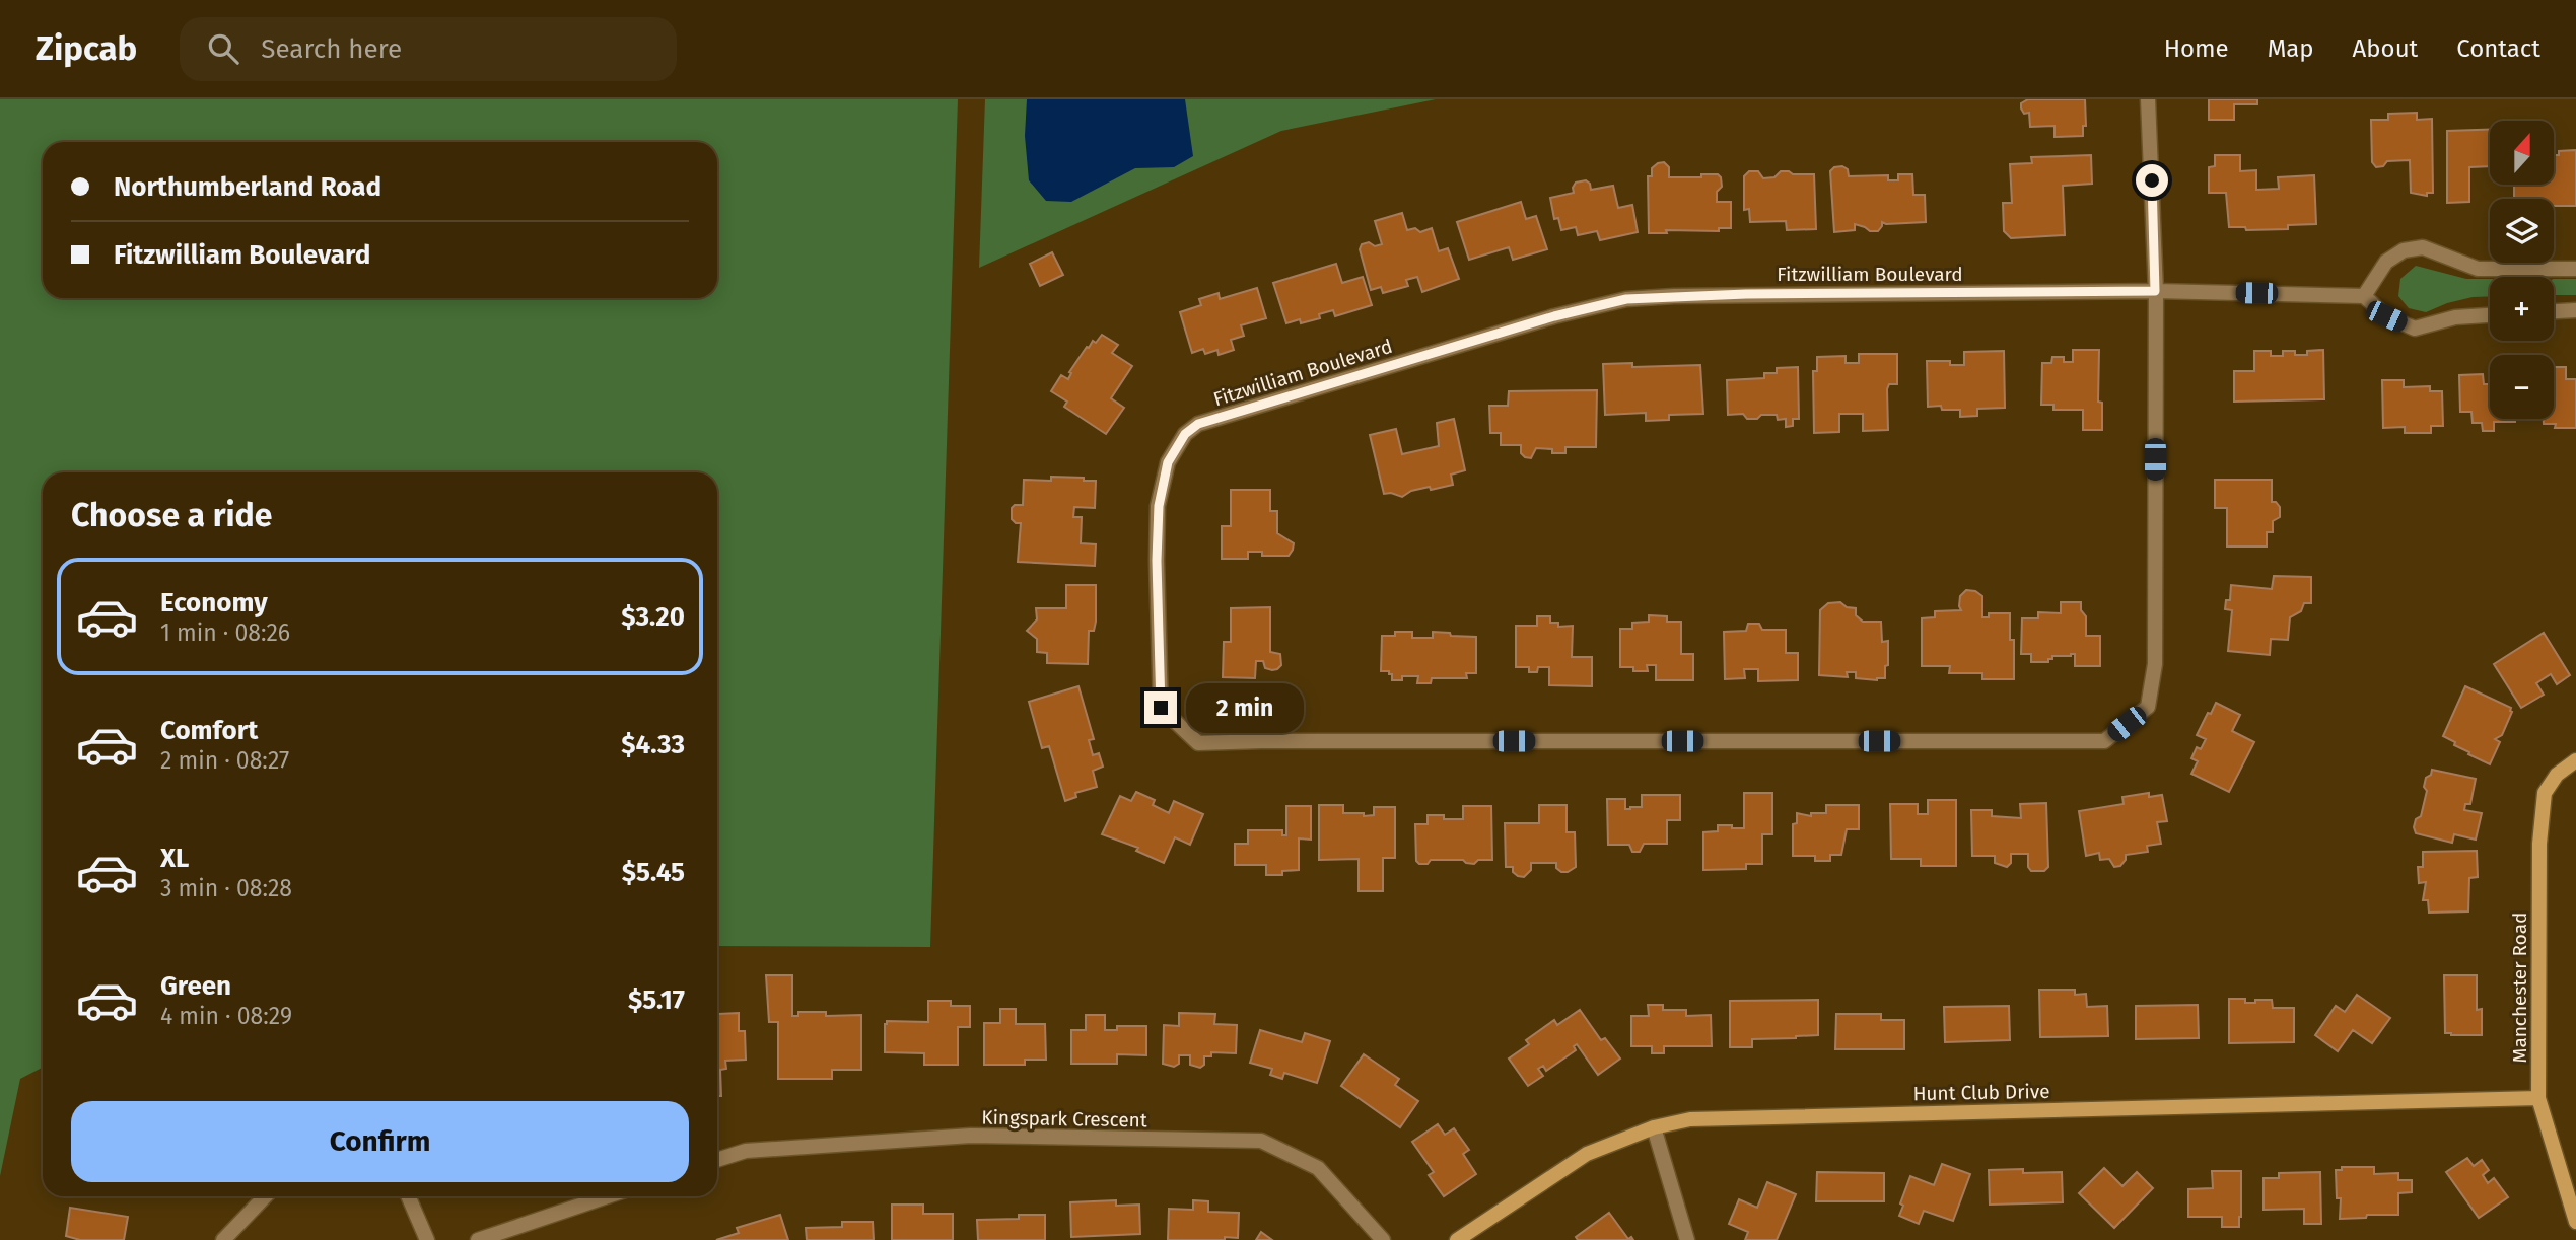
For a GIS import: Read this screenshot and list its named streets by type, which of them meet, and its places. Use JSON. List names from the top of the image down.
{
  "streets": {
    "street": [
      "Fitzwilliam Boulevard",
      "Manchester Road",
      "Hunt Club Drive",
      "Kingspark Crescent"
    ]
  },
  "crossings": [
    ["Manchester Road", "Hunt Club Drive"]
  ],
  "north": "top",
  "page": {
    "header": "Zipcab",
    "search": "Search here",
    "nav": [
      "Home",
      "Map",
      "About",
      "Contact"
    ],
    "map_buttons": ["+", "−"],
    "banner": ["Northumberland Road", "Fitzwilliam Boulevard"],
    "heading": "Choose a ride",
    "list": [
      {
        "name": "Economy",
        "note": "1 min · 08:26",
        "value": "$3.20"
      },
      {
        "name": "Comfort",
        "note": "2 min · 08:27",
        "value": "$4.33"
      },
      {
        "name": "XL",
        "note": "3 min · 08:28",
        "value": "$5.45"
      },
      {
        "name": "Green",
        "note": "4 min · 08:29",
        "value": "$5.17"
      }
    ],
    "bubble": "2 min",
    "buttons": "Confirm"
  }
}
